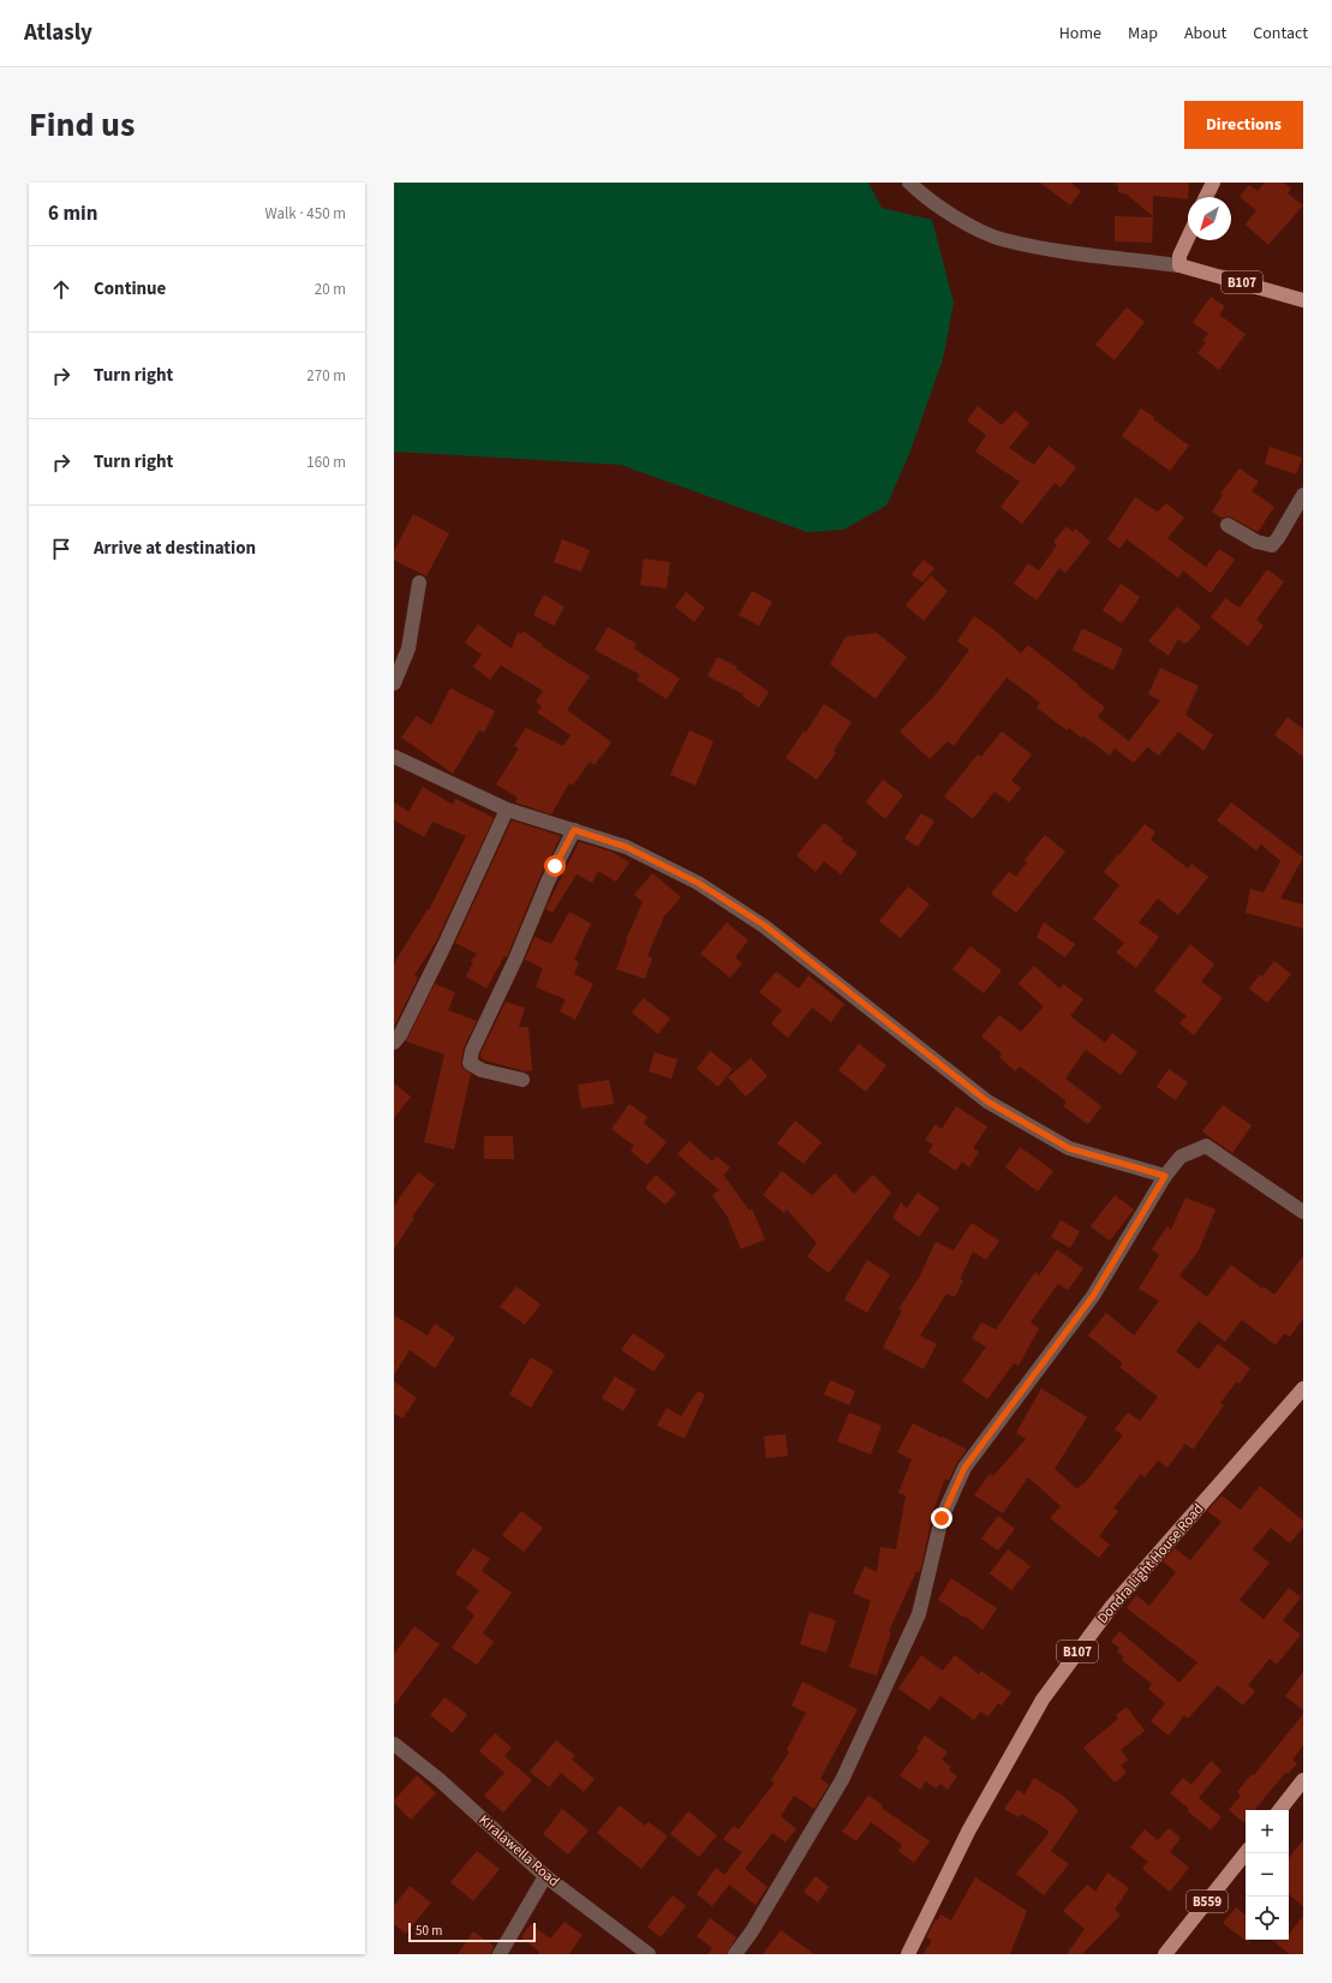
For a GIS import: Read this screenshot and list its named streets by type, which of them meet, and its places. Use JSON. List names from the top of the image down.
{
  "streets": {
    "main road": ["B107", "Dondra Light House Road", "B559"],
    "street": ["Kiralawella Road"]
  },
  "scale_bar": "50 m",
  "north": "bottom left",
  "page": {
    "header": "Atlasly",
    "nav": [
      "Home",
      "Map",
      "About",
      "Contact"
    ],
    "title": "Find us",
    "buttons": "Directions",
    "heading": ["6 min", "Walk · 450 m"],
    "list": [
      ["Continue", "20 m"],
      ["Turn right", "270 m"],
      ["Turn right", "160 m"],
      "Arrive at destination"
    ],
    "map_buttons": ["+", "−"],
    "scale": "50 m"
  }
}
